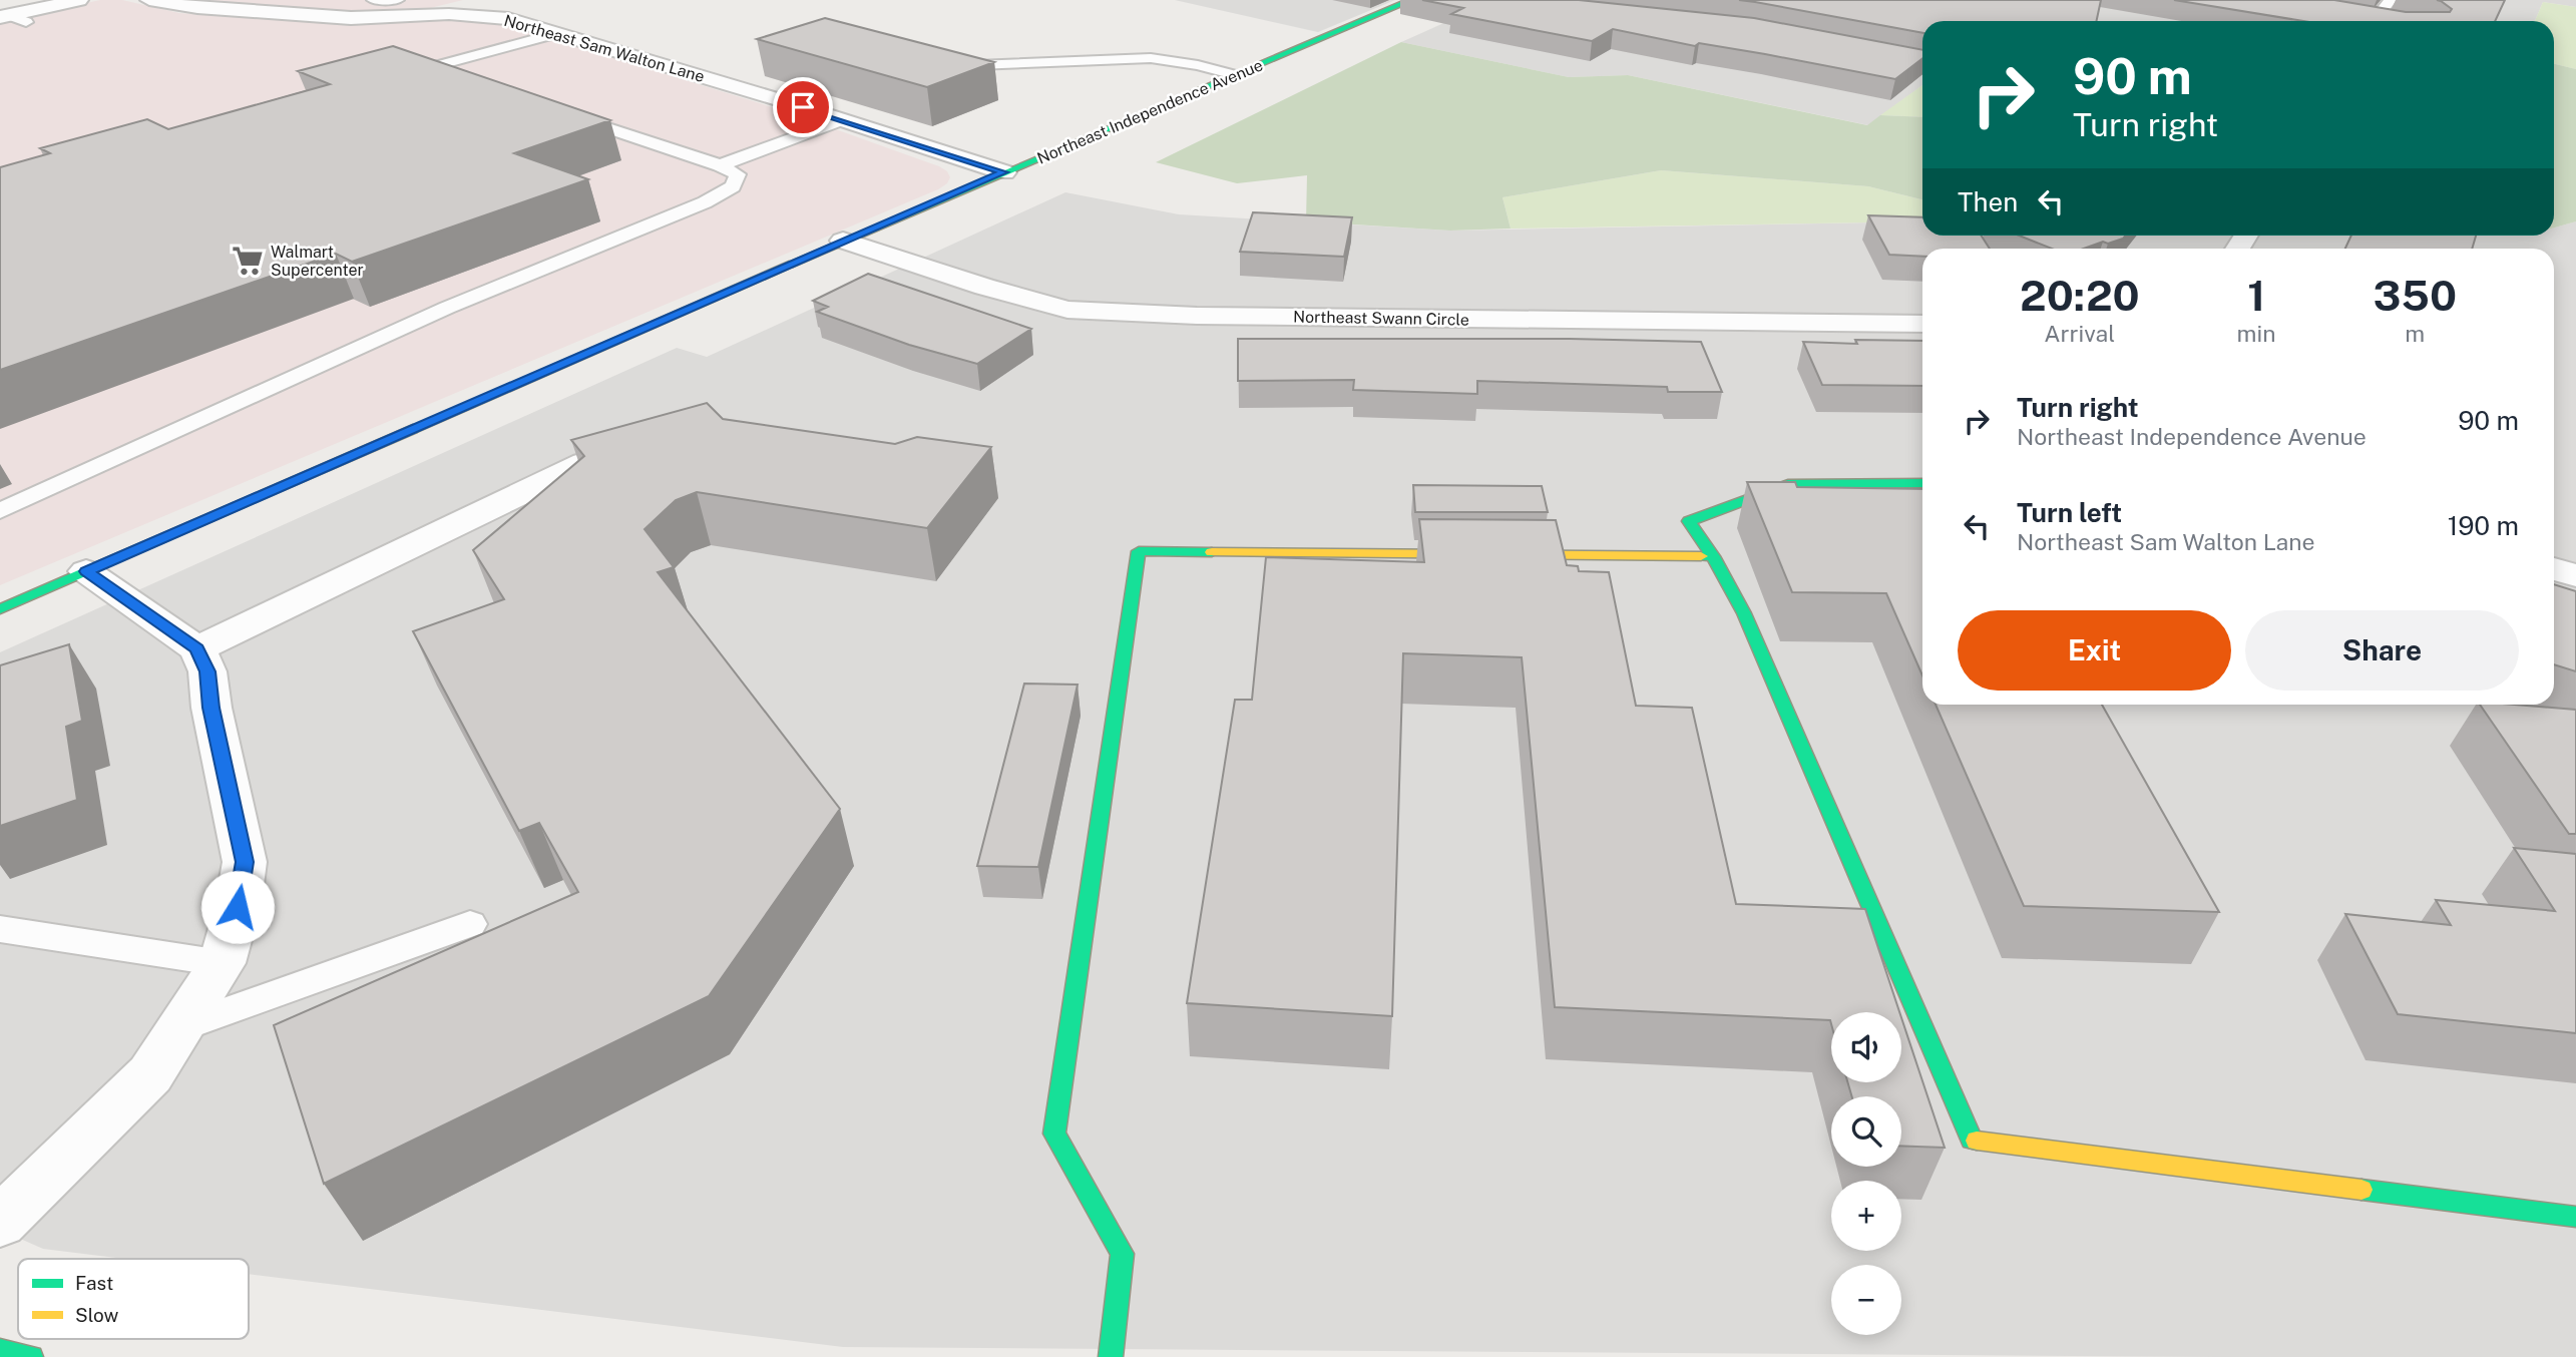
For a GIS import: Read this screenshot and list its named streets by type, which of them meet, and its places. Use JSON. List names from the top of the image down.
{
  "streets": {
    "street": ["Northeast Sam Walton Lane", "Northeast Independence Avenue", "Northeast Swann Circle"]
  },
  "crossings": [
    ["Northeast Sam Walton Lane", "Northeast Independence Avenue"],
    ["Northeast Independence Avenue", "Northeast Swann Circle"]
  ],
  "places": {
    "supermarket": ["Walmart Supercenter"]
  },
  "legend": ["Fast", "Slow"],
  "page": {
    "turn": ["90 m", "Turn right"],
    "then": "Then",
    "eta": [
      "20:20",
      "Arrival",
      "1",
      "min",
      "350",
      "m"
    ],
    "list": [
      {
        "name": "Turn right",
        "note": "Northeast Independence Avenue",
        "value": "90 m"
      },
      {
        "name": "Turn left",
        "note": "Northeast Sam Walton Lane",
        "value": "190 m"
      }
    ],
    "buttons": ["Exit", "Share"],
    "map_buttons": ["+", "−"]
  }
}
